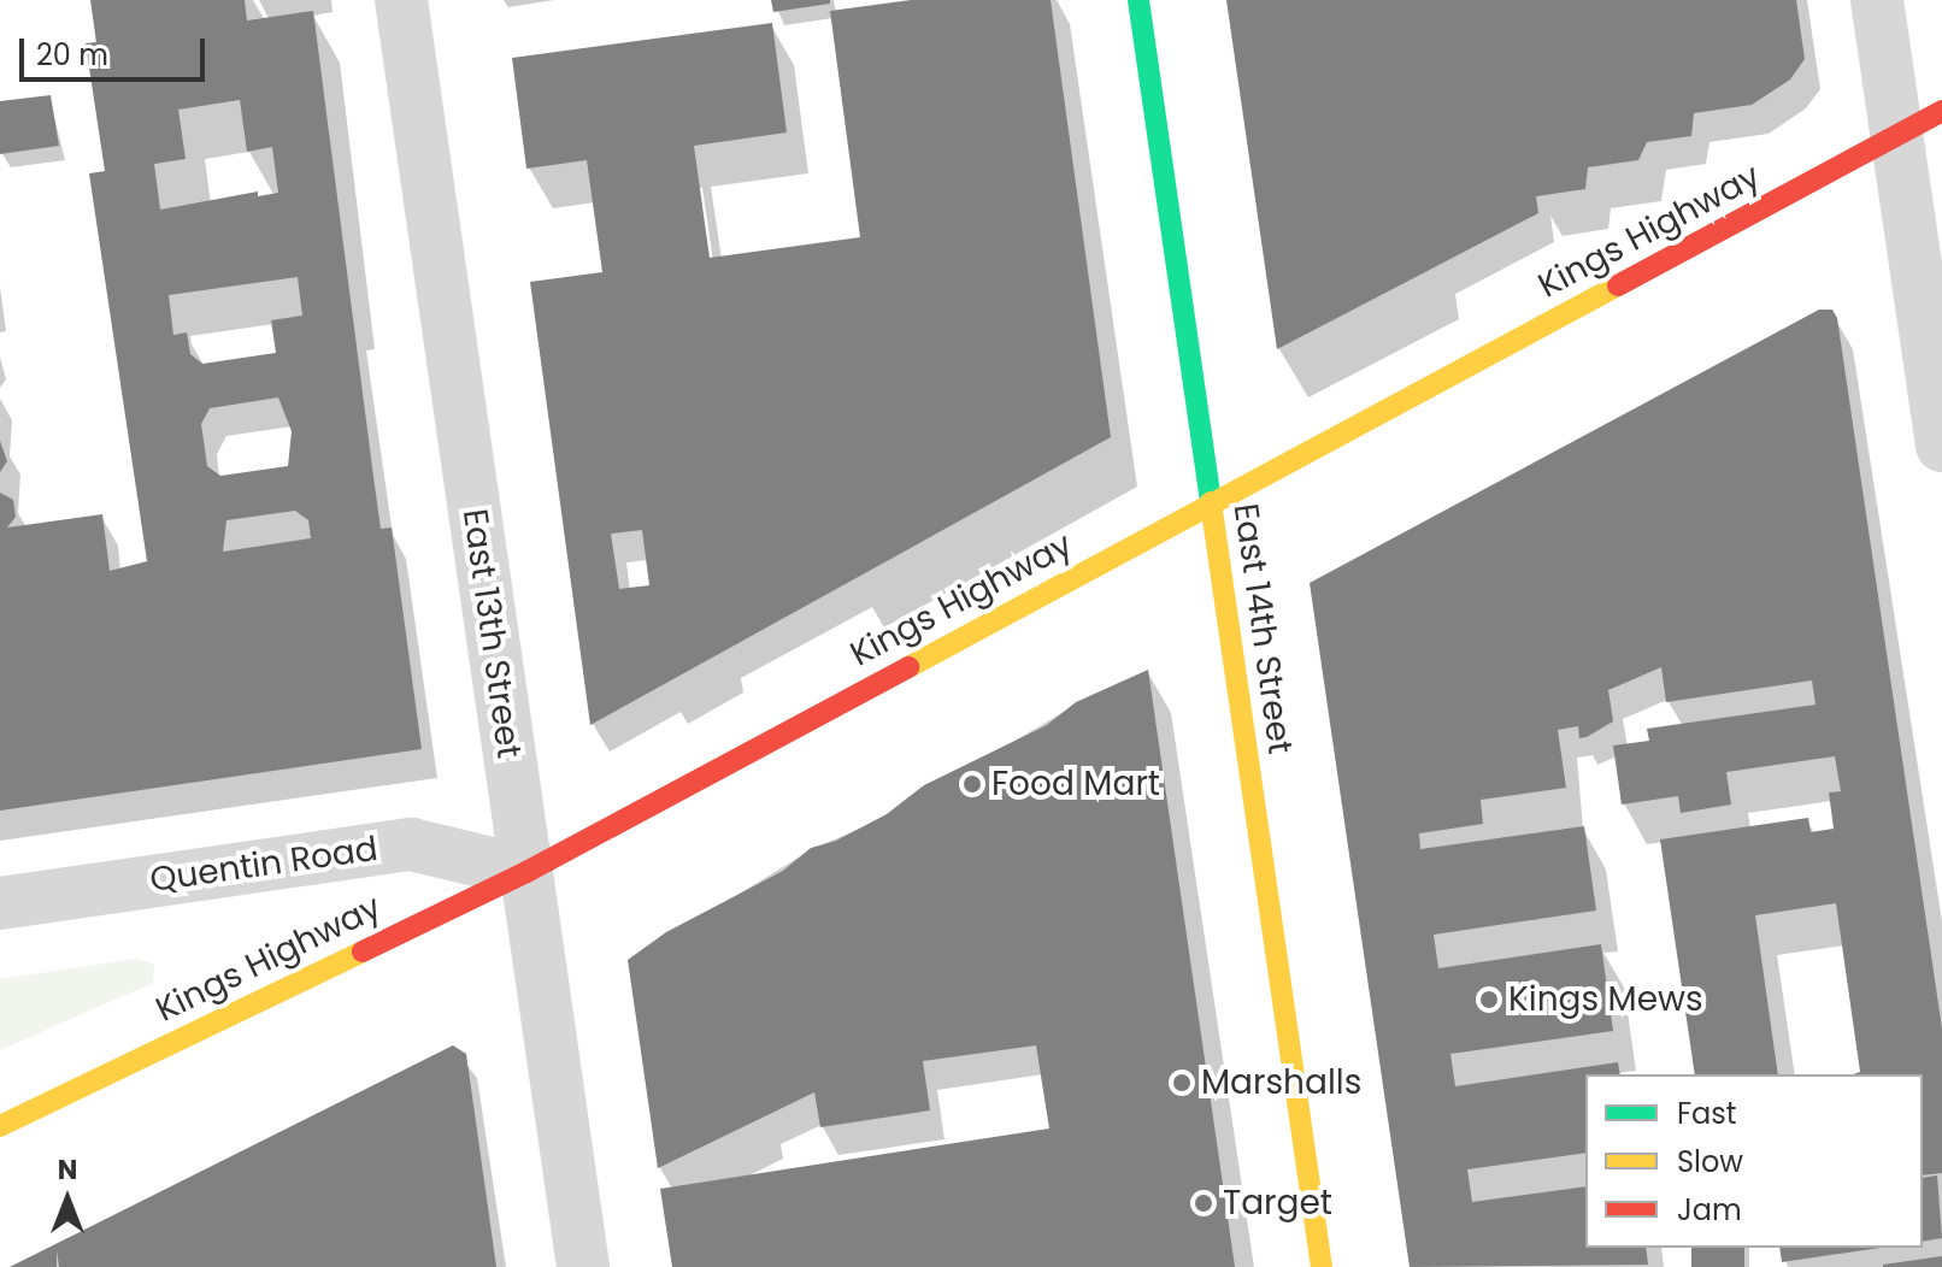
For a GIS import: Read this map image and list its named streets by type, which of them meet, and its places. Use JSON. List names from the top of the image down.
{
  "streets": {
    "street": [
      "Kings Highway",
      "East 14th Street",
      "East 13th Street",
      "Quentin Road"
    ]
  },
  "crossings": [
    ["Kings Highway", "East 14th Street"],
    ["Kings Highway", "East 13th Street"],
    ["Kings Highway", "Quentin Road"],
    ["East 13th Street", "Quentin Road"]
  ],
  "places": [
    "Food Mart",
    "Kings Mews",
    "Marshalls",
    "Target"
  ],
  "legend": ["Fast", "Slow", "Jam"],
  "scale_bar": "20 m",
  "north": "top"
}
